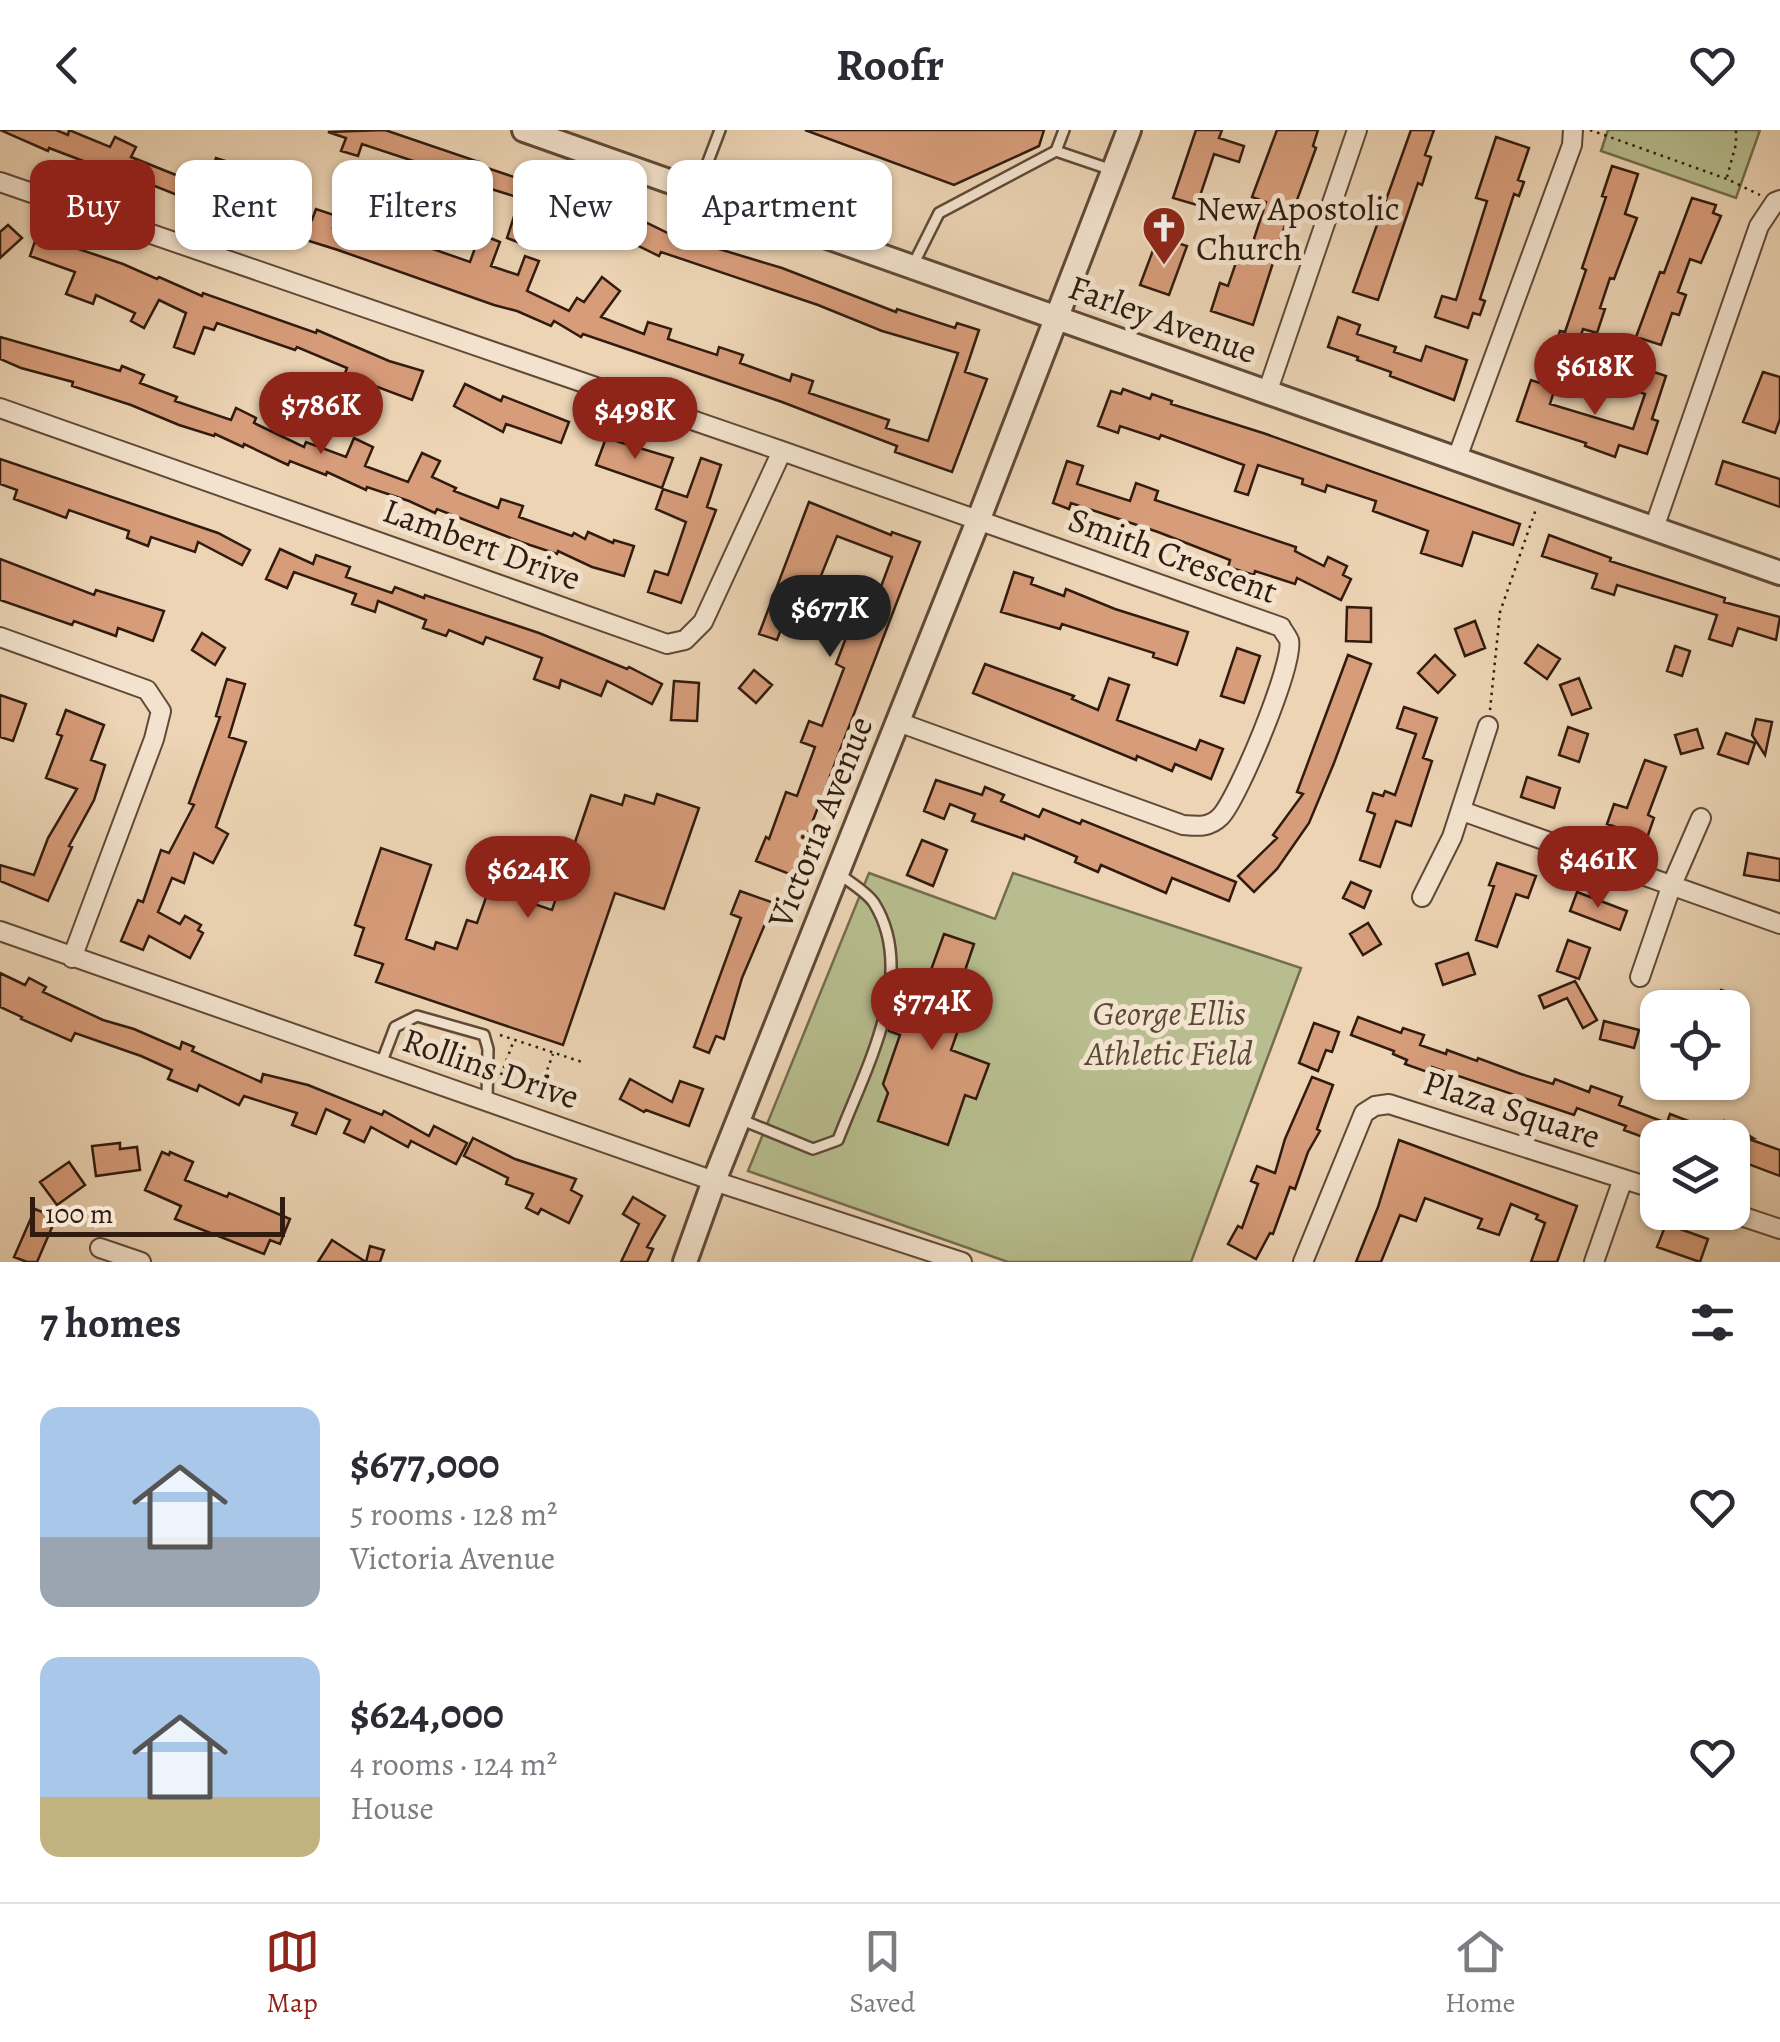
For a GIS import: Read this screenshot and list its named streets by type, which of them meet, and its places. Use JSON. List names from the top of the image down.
{
  "streets": {
    "street": [
      "Farley Avenue",
      "Lambert Drive",
      "Smith Crescent",
      "Victoria Avenue",
      "Rollins Drive",
      "Plaza Square"
    ]
  },
  "crossings": [
    ["Farley Avenue", "Victoria Avenue"],
    ["Smith Crescent", "Victoria Avenue"],
    ["Victoria Avenue", "Rollins Drive"]
  ],
  "parks": ["George Ellis Athletic Field"],
  "places": {
    "church": ["New Apostolic Church"]
  },
  "scale_bar": "100 m",
  "page": {
    "header": "Roofr",
    "chip": [
      "Buy",
      "Rent",
      "Filters",
      "New",
      "Apartment"
    ],
    "price": [
      "$618K",
      "$786K",
      "$498K",
      "$677K",
      "$461K",
      "$624K",
      "$774K"
    ],
    "scale": "100 m",
    "heading": "7 homes",
    "list": [
      {
        "name": "$677,000",
        "note": "5 rooms · 128 m² · Victoria Avenue"
      },
      {
        "name": "$624,000",
        "note": "4 rooms · 124 m² · House"
      }
    ],
    "tabs": ["Map", "Saved", "Home"]
  }
}
